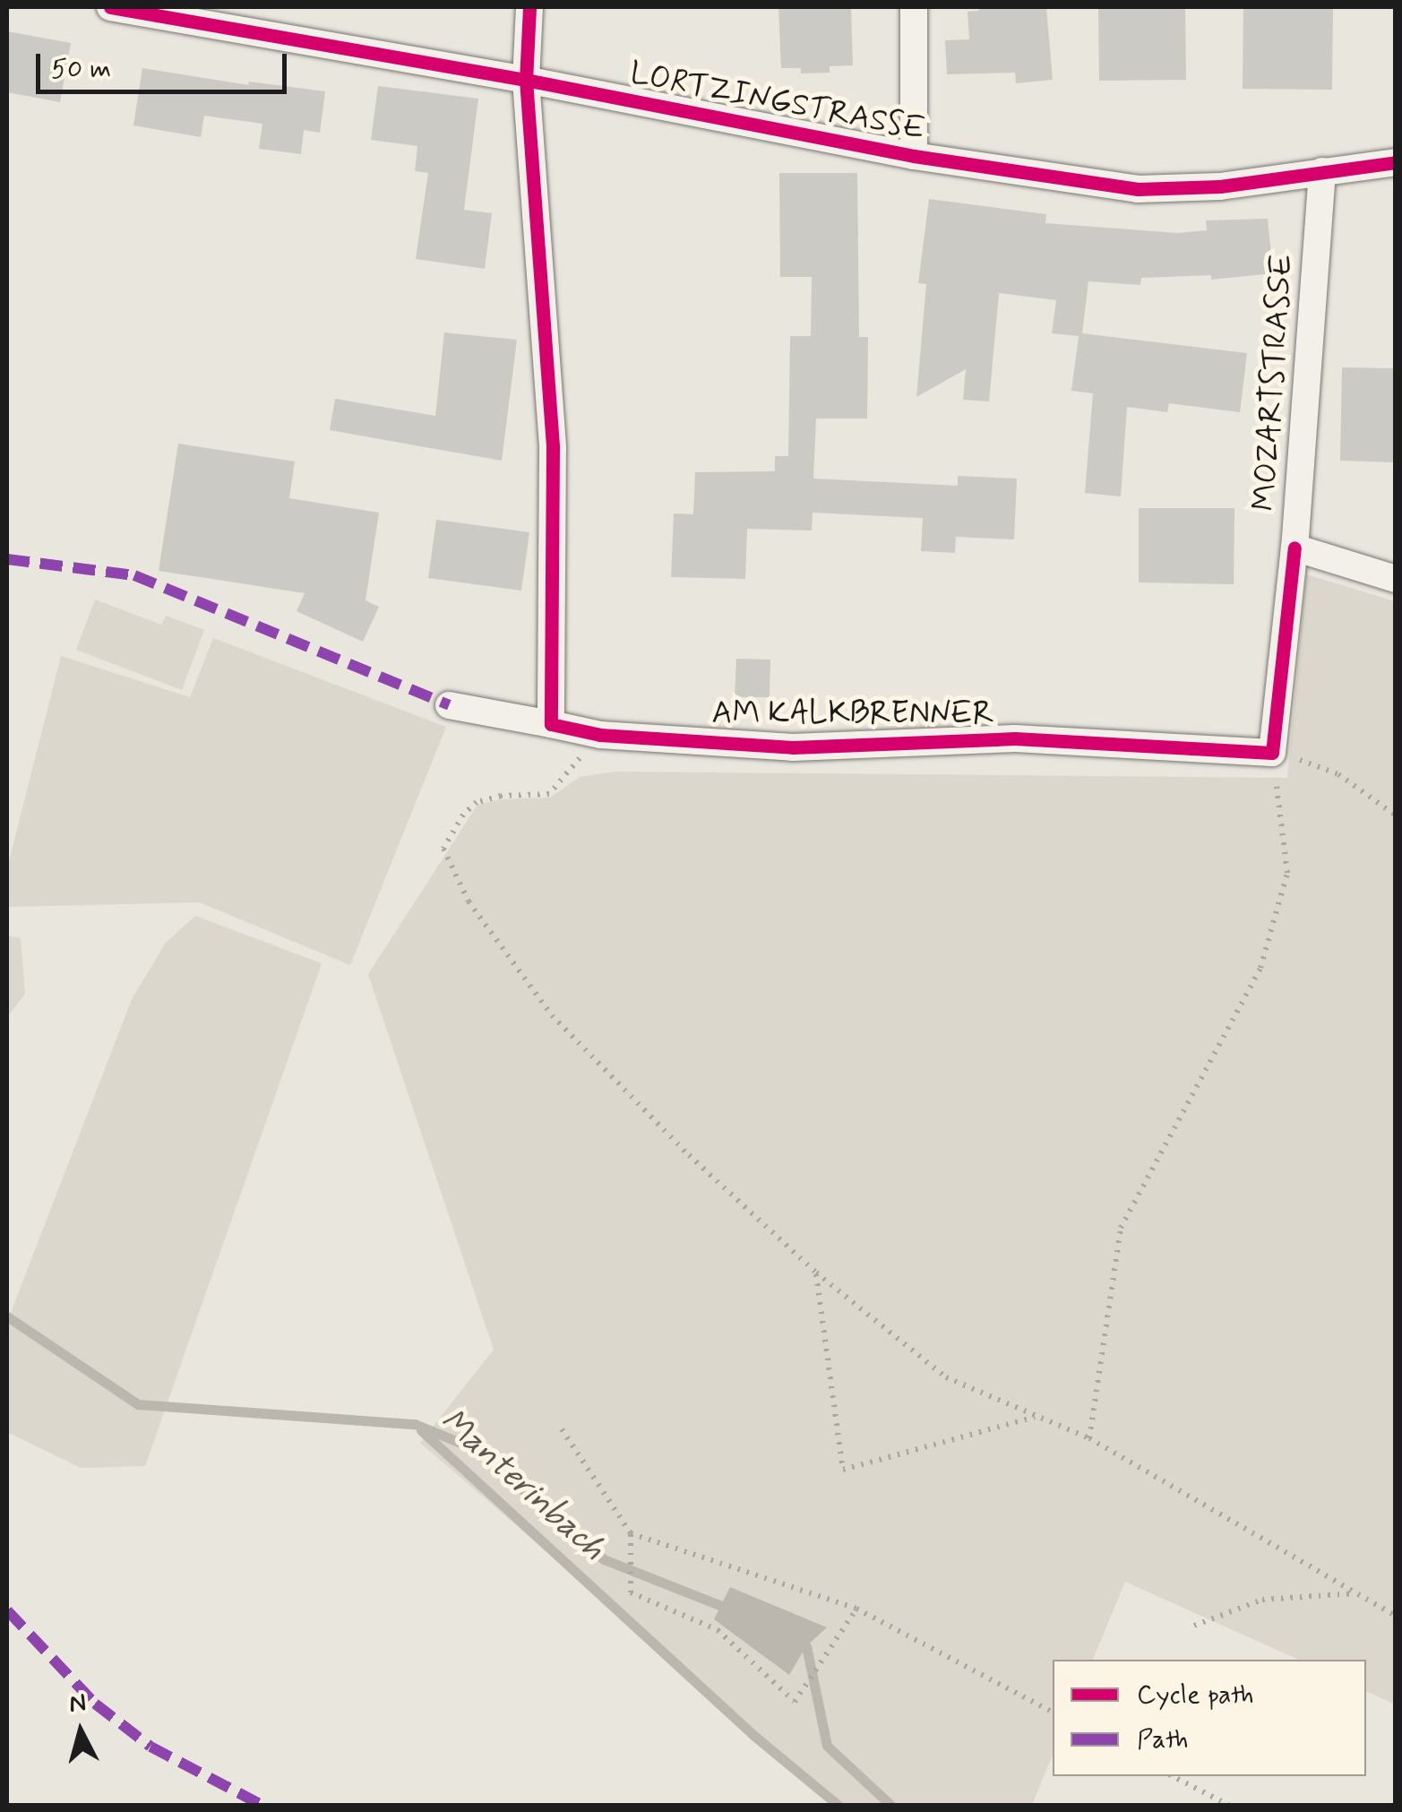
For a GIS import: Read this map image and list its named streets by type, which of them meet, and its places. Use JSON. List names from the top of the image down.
{
  "streets": {
    "street": ["LORTZINGSTRASSE", "MOZARTSTRASSE", "AM KALKBRENNER"]
  },
  "crossings": [
    ["LORTZINGSTRASSE", "MOZARTSTRASSE"]
  ],
  "water": ["Manterinbach"],
  "legend": ["Cycle path", "Path"],
  "scale_bar": "50 m",
  "north": "top"
}
